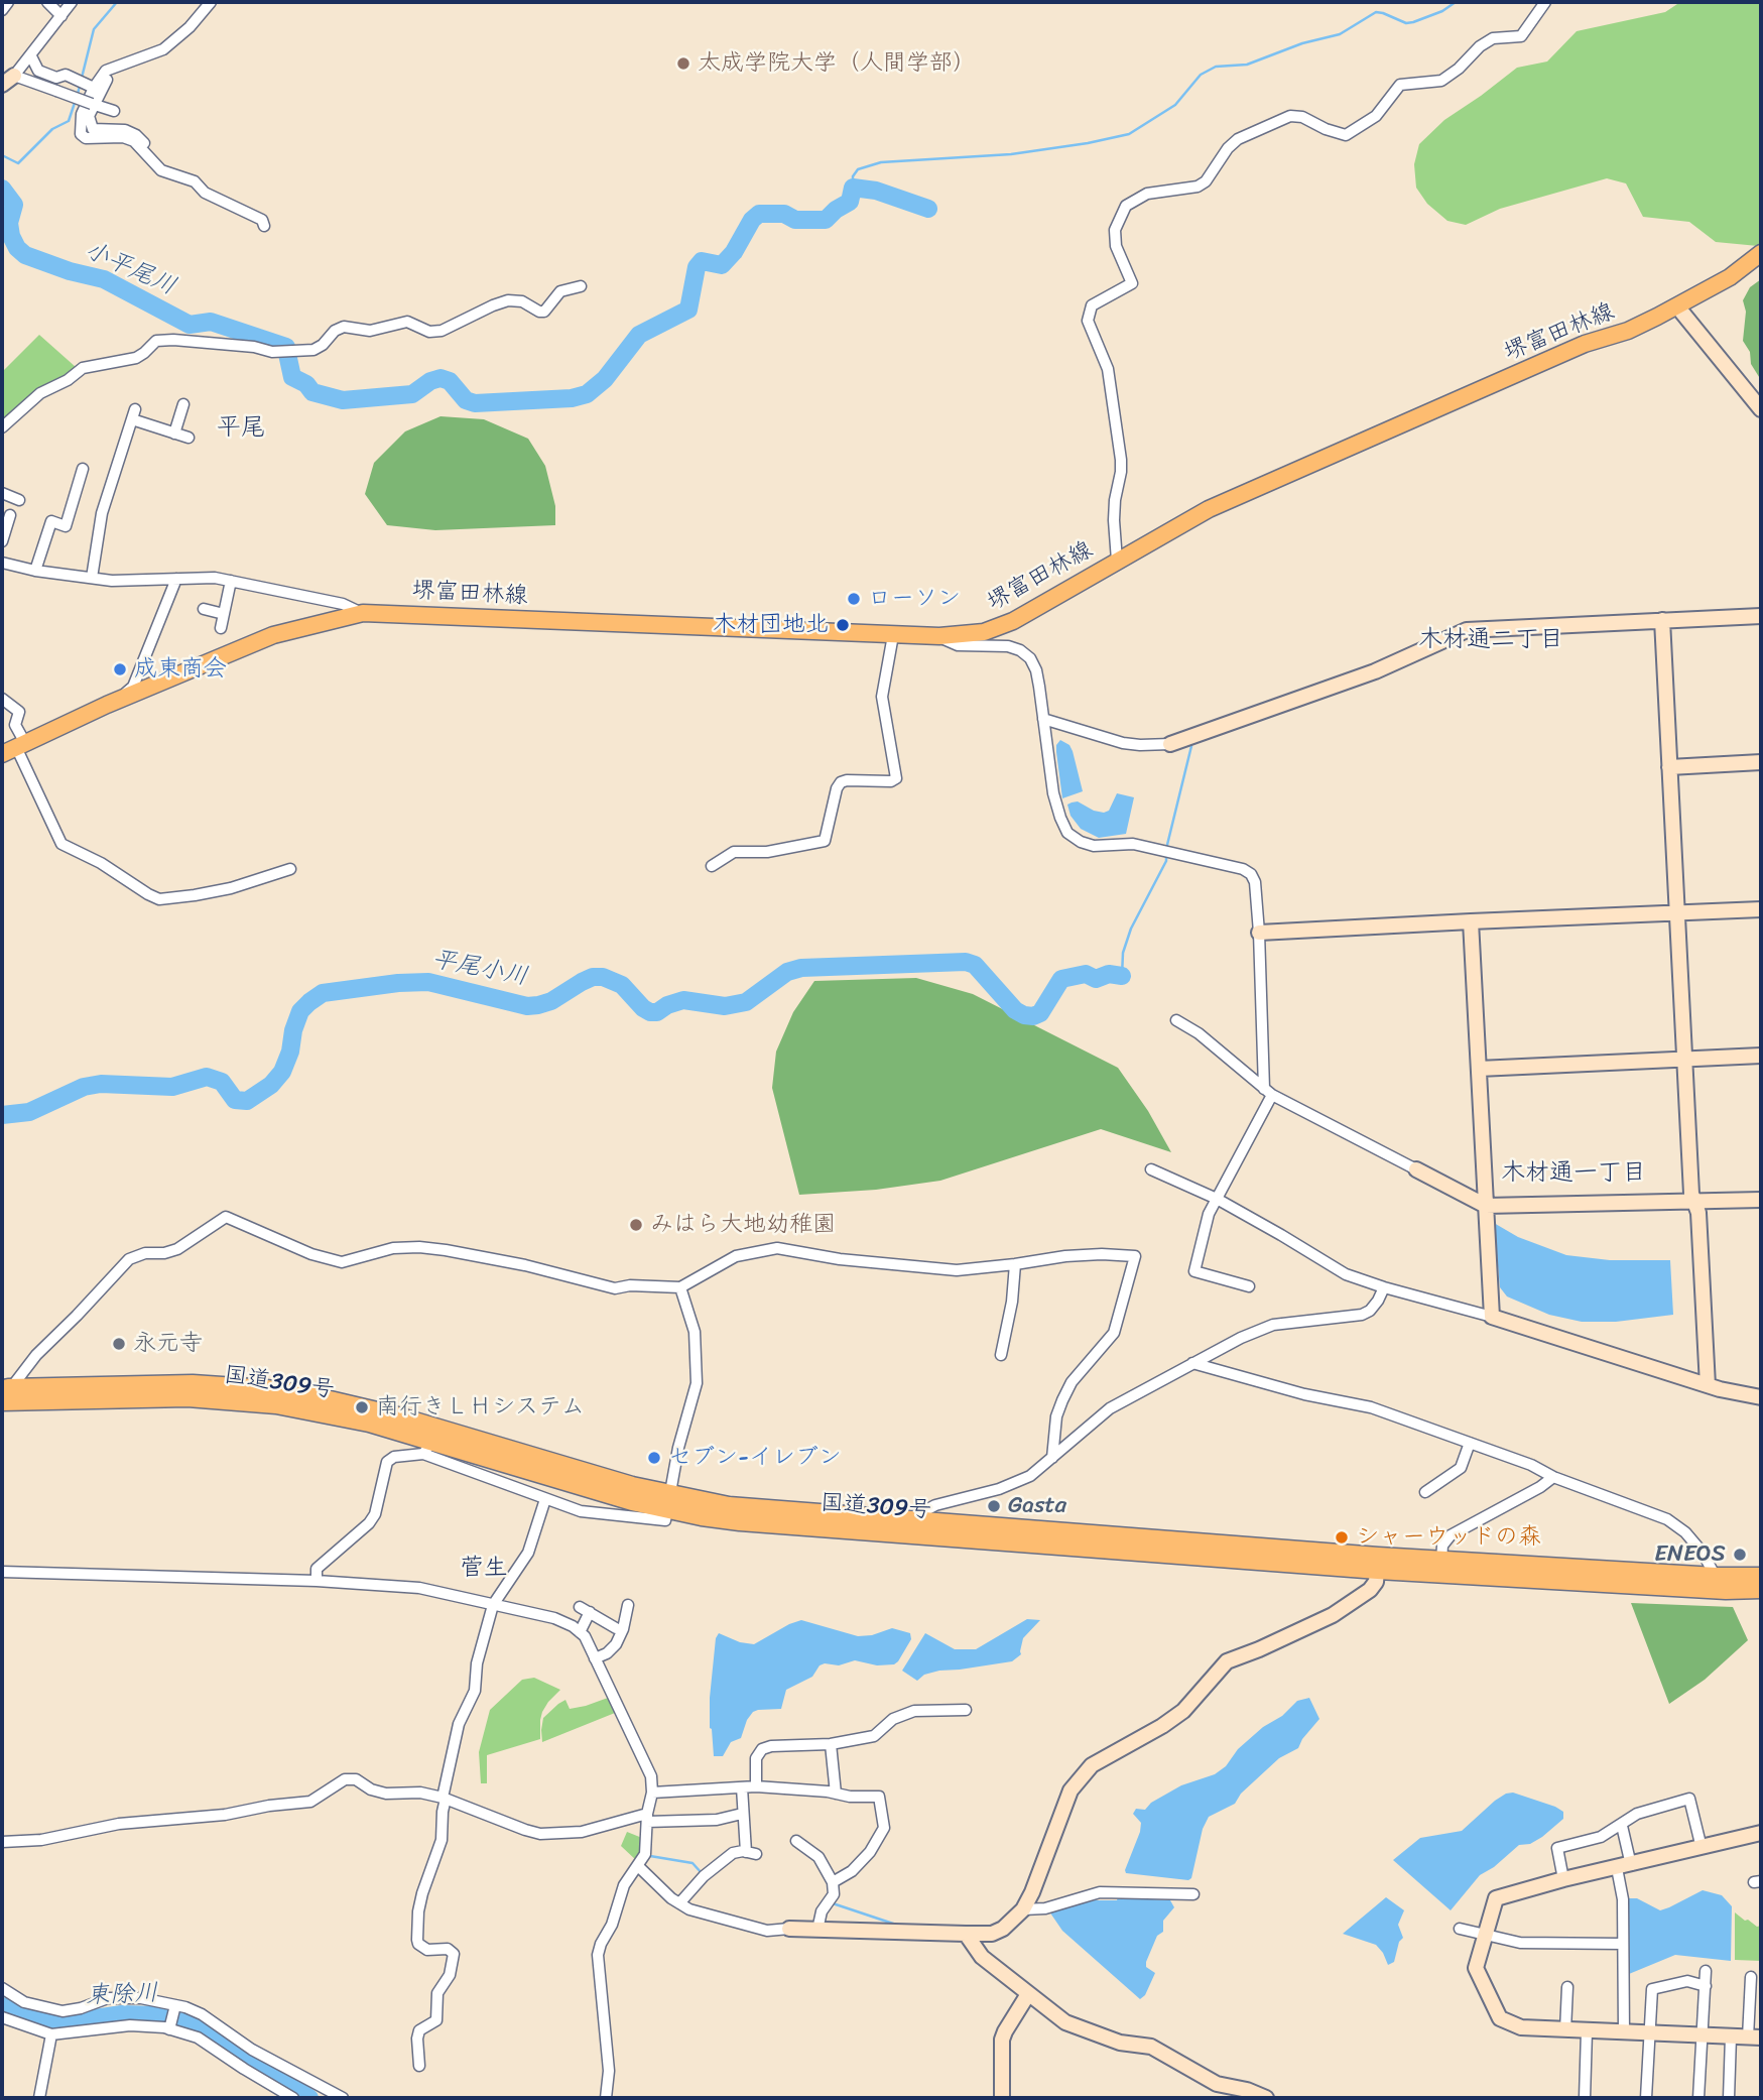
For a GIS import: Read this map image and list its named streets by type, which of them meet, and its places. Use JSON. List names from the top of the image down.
{
  "streets": {
    "highway": ["国道309号"],
    "main road": ["堺富田林線"]
  },
  "districts": [
    "平尾",
    "木材通二丁目",
    "木材通一丁目",
    "菅生"
  ],
  "water": ["小平尾川", "平尾小川", "東除川"],
  "places": [
    "太成学院大学（人間学部）",
    "ローソン",
    "木材団地北",
    "成東商会",
    "みはら大地幼稚園",
    "永元寺",
    "南行きＬＨシステム",
    "セブン-イレブン",
    "Gasta",
    "シャーウッドの森",
    "ENEOS"
  ]
}
